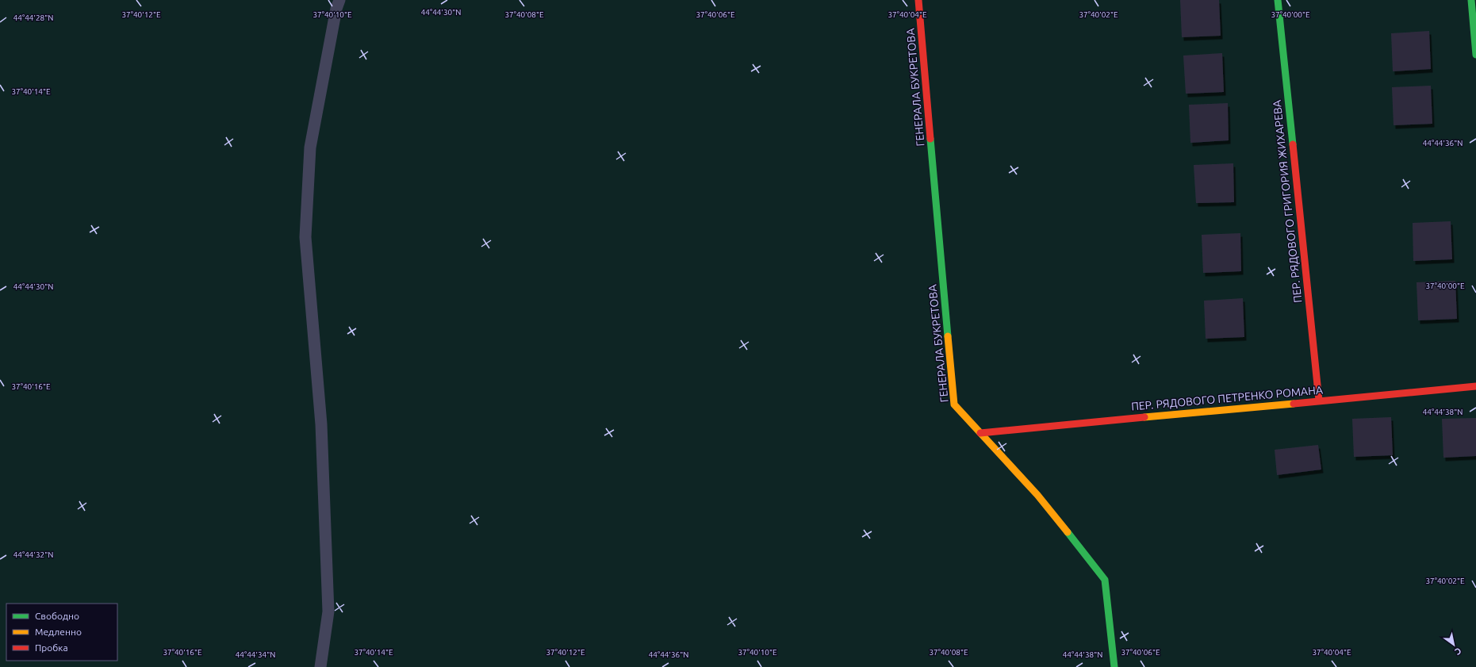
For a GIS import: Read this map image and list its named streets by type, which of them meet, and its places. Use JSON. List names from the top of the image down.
{
  "streets": {
    "street": ["ГЕНЕРАЛА БУКРЕТОВА", "ПЕР. РЯДОВОГО ГРИГОРИЯ ЖИХАРЕВА", "ПЕР. РЯДОВОГО ПЕТРЕНКО РОМАНА"]
  },
  "crossings": [
    ["ГЕНЕРАЛА БУКРЕТОВА", "ПЕР. РЯДОВОГО ПЕТРЕНКО РОМАНА"],
    ["ПЕР. РЯДОВОГО ГРИГОРИЯ ЖИХАРЕВА", "ПЕР. РЯДОВОГО ПЕТРЕНКО РОМАНА"]
  ],
  "legend": ["Свободно", "Медленно", "Пробка"],
  "north": "bottom right",
  "coordinates": [
    "44°44'30\"N",
    "37°40'12\"E",
    "37°40'10\"E",
    "37°40'08\"E",
    "37°40'06\"E",
    "37°40'04\"E",
    "37°40'02\"E",
    "37°40'00\"E",
    "44°44'28\"N",
    "37°40'14\"E",
    "44°44'36\"N",
    "37°40'16\"E",
    "44°44'38\"N",
    "44°44'32\"N",
    "44°44'34\"N"
  ]
}
